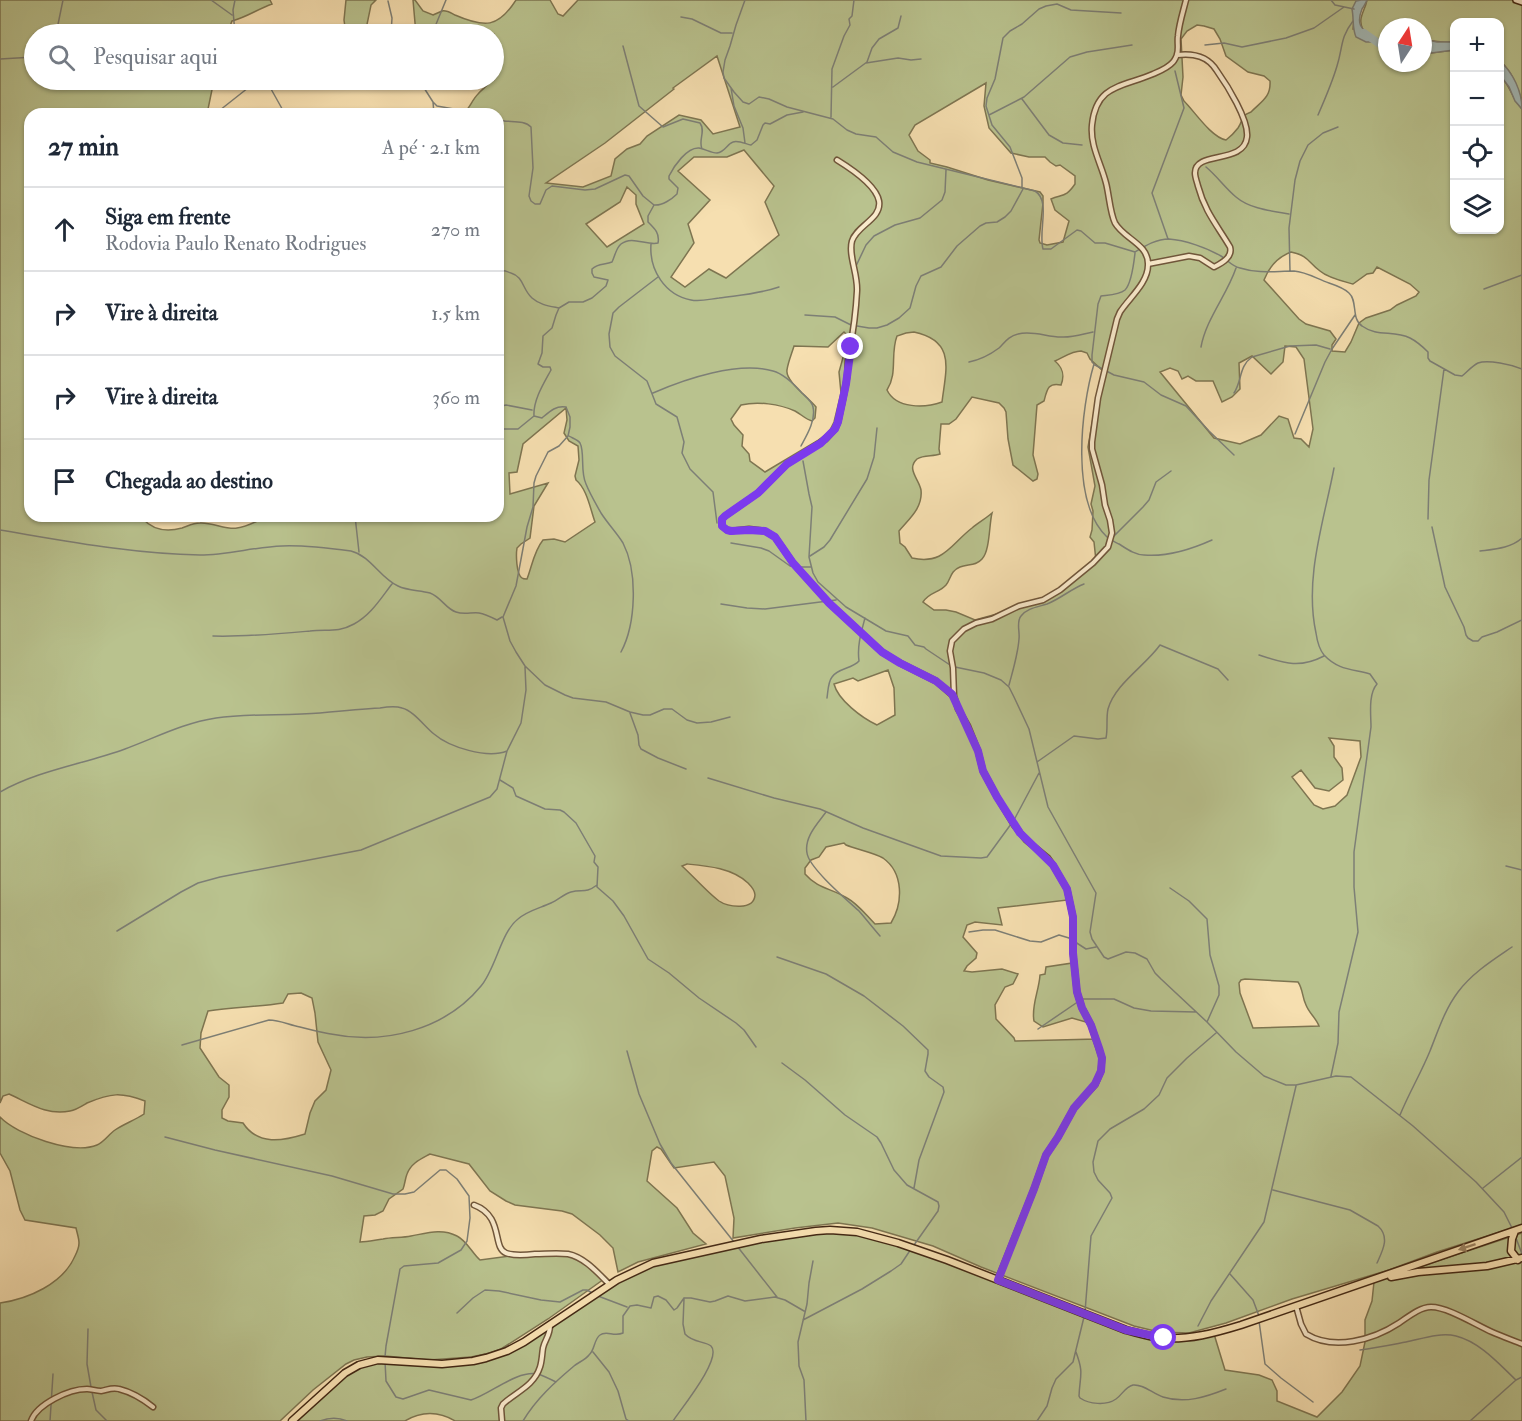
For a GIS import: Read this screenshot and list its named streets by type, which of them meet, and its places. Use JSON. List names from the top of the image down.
{
  "north": "top",
  "page": {
    "map_buttons": ["+", "−"],
    "search": "Pesquisar aqui",
    "heading": ["27 min", "A pé · 2.1 km"],
    "list": [
      ["Siga em frente", "Rodovia Paulo Renato Rodrigues", "270 m"],
      ["Vire à direita", "1.5 km"],
      ["Vire à direita", "360 m"],
      "Chegada ao destino"
    ]
  }
}
